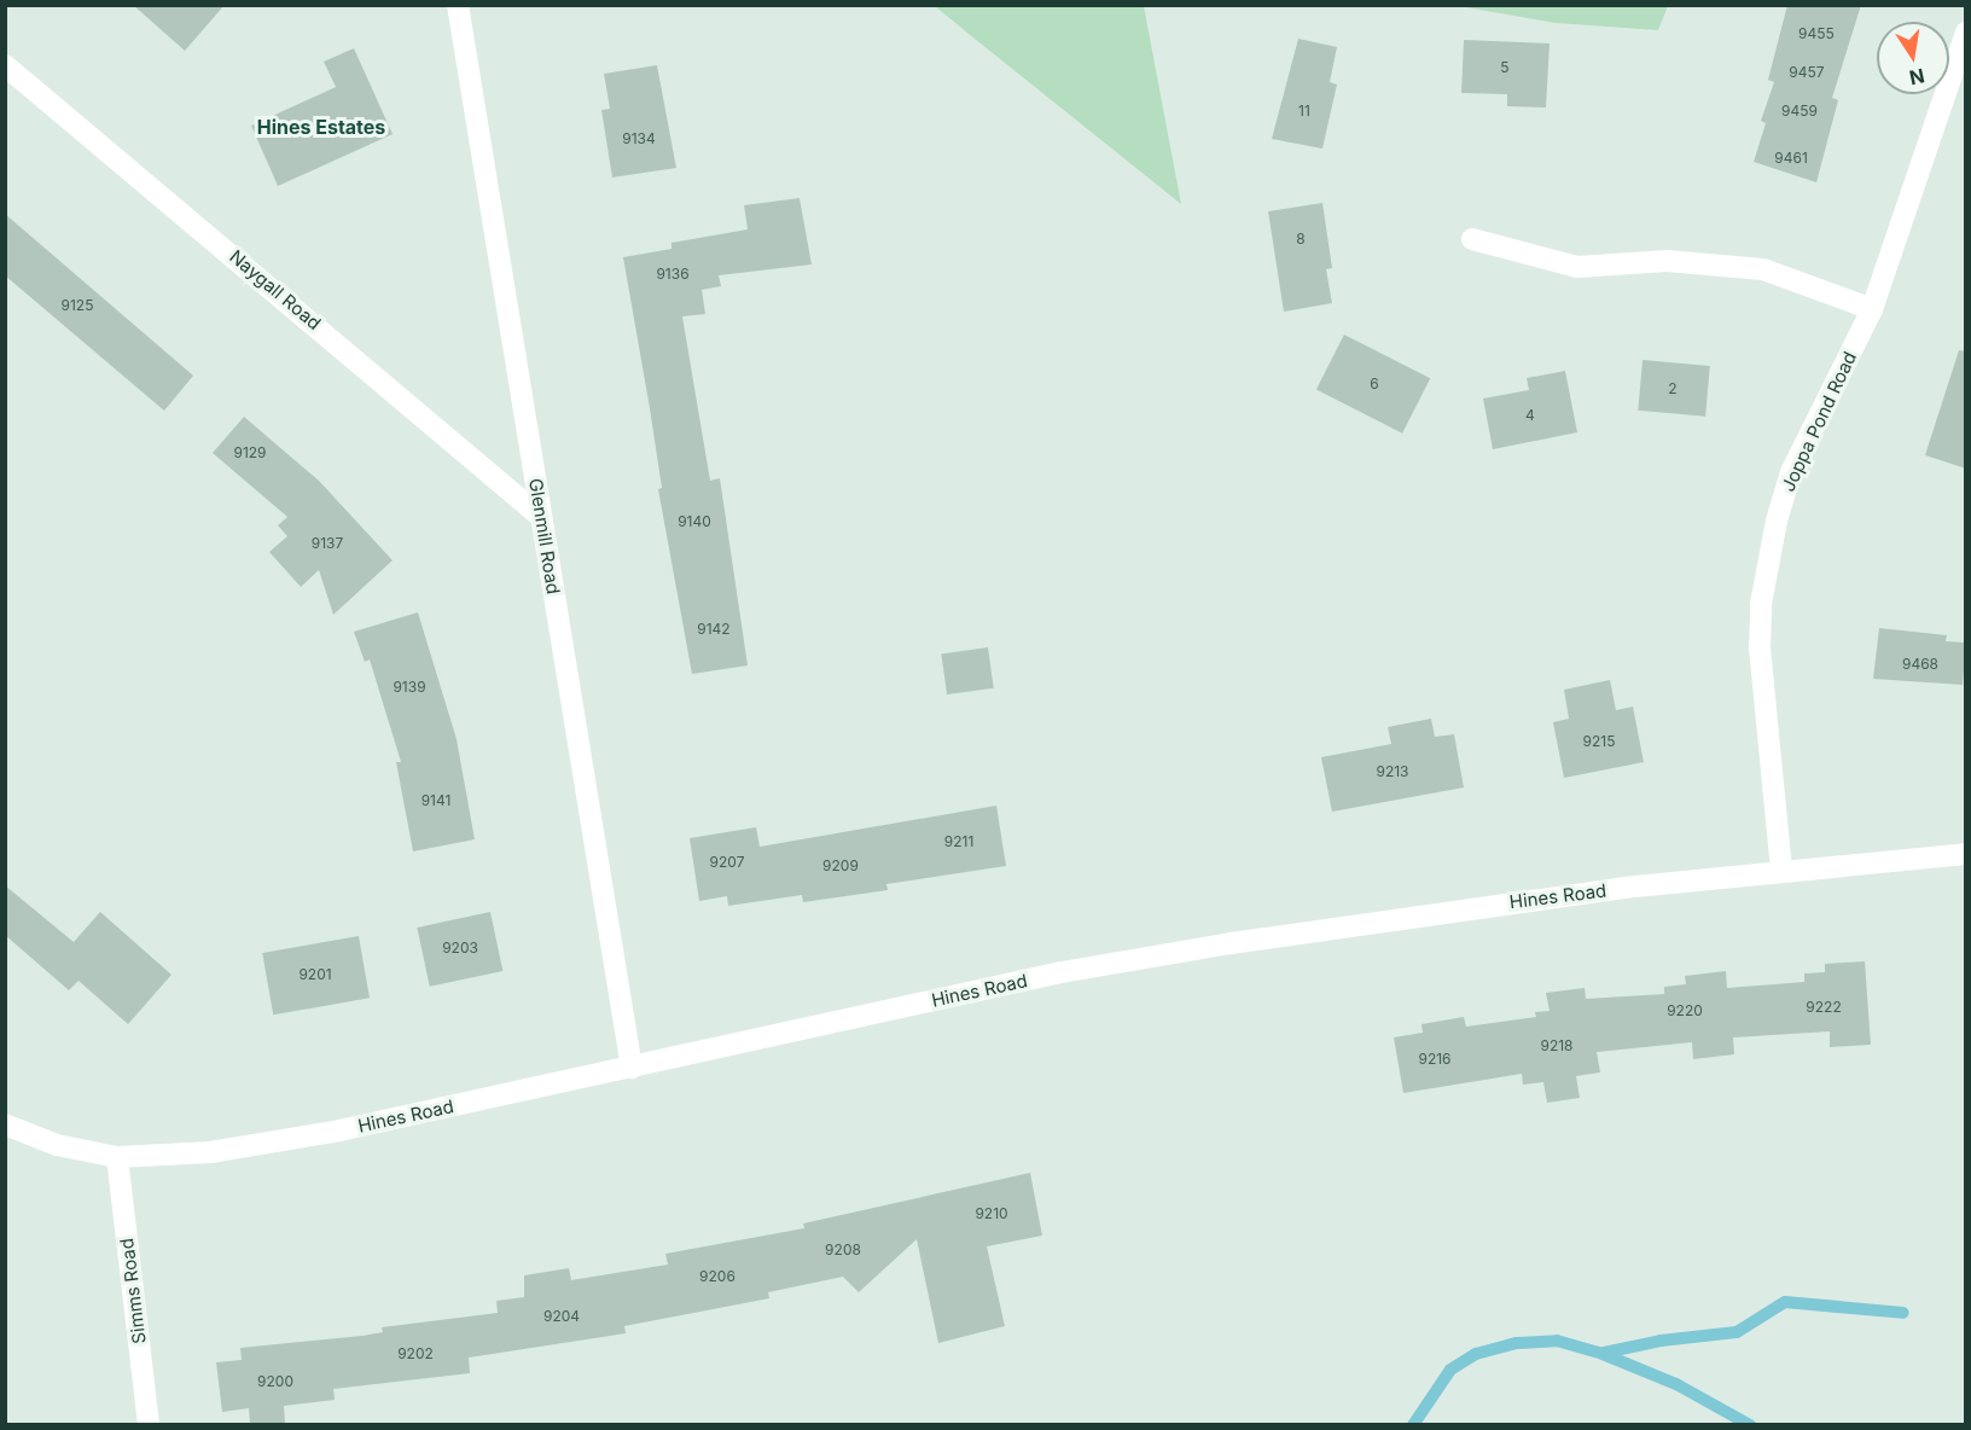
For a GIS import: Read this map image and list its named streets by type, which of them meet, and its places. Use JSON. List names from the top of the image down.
{
  "streets": {
    "street": [
      "Naygall Road",
      "Joppa Pond Road",
      "Glenmill Road",
      "Hines Road",
      "Simms Road"
    ]
  },
  "crossings": [
    ["Naygall Road", "Glenmill Road"],
    ["Joppa Pond Road", "Hines Road"],
    ["Glenmill Road", "Hines Road"],
    ["Hines Road", "Simms Road"]
  ],
  "districts": ["Hines Estates"],
  "house_numbers": [
    "9455",
    "5",
    "9457",
    "11",
    "9459",
    "9134",
    "9461",
    "8",
    "9136",
    "9125",
    "6",
    "2",
    "4",
    "9129",
    "9140",
    "9137",
    "9142",
    "9468",
    "9139",
    "9215",
    "9213",
    "9141",
    "9211",
    "9207",
    "9209",
    "9203",
    "9201",
    "9222",
    "9220",
    "9218",
    "9216",
    "9210",
    "9208",
    "9206",
    "9204",
    "9202",
    "9200"
  ],
  "north": "bottom"
}
